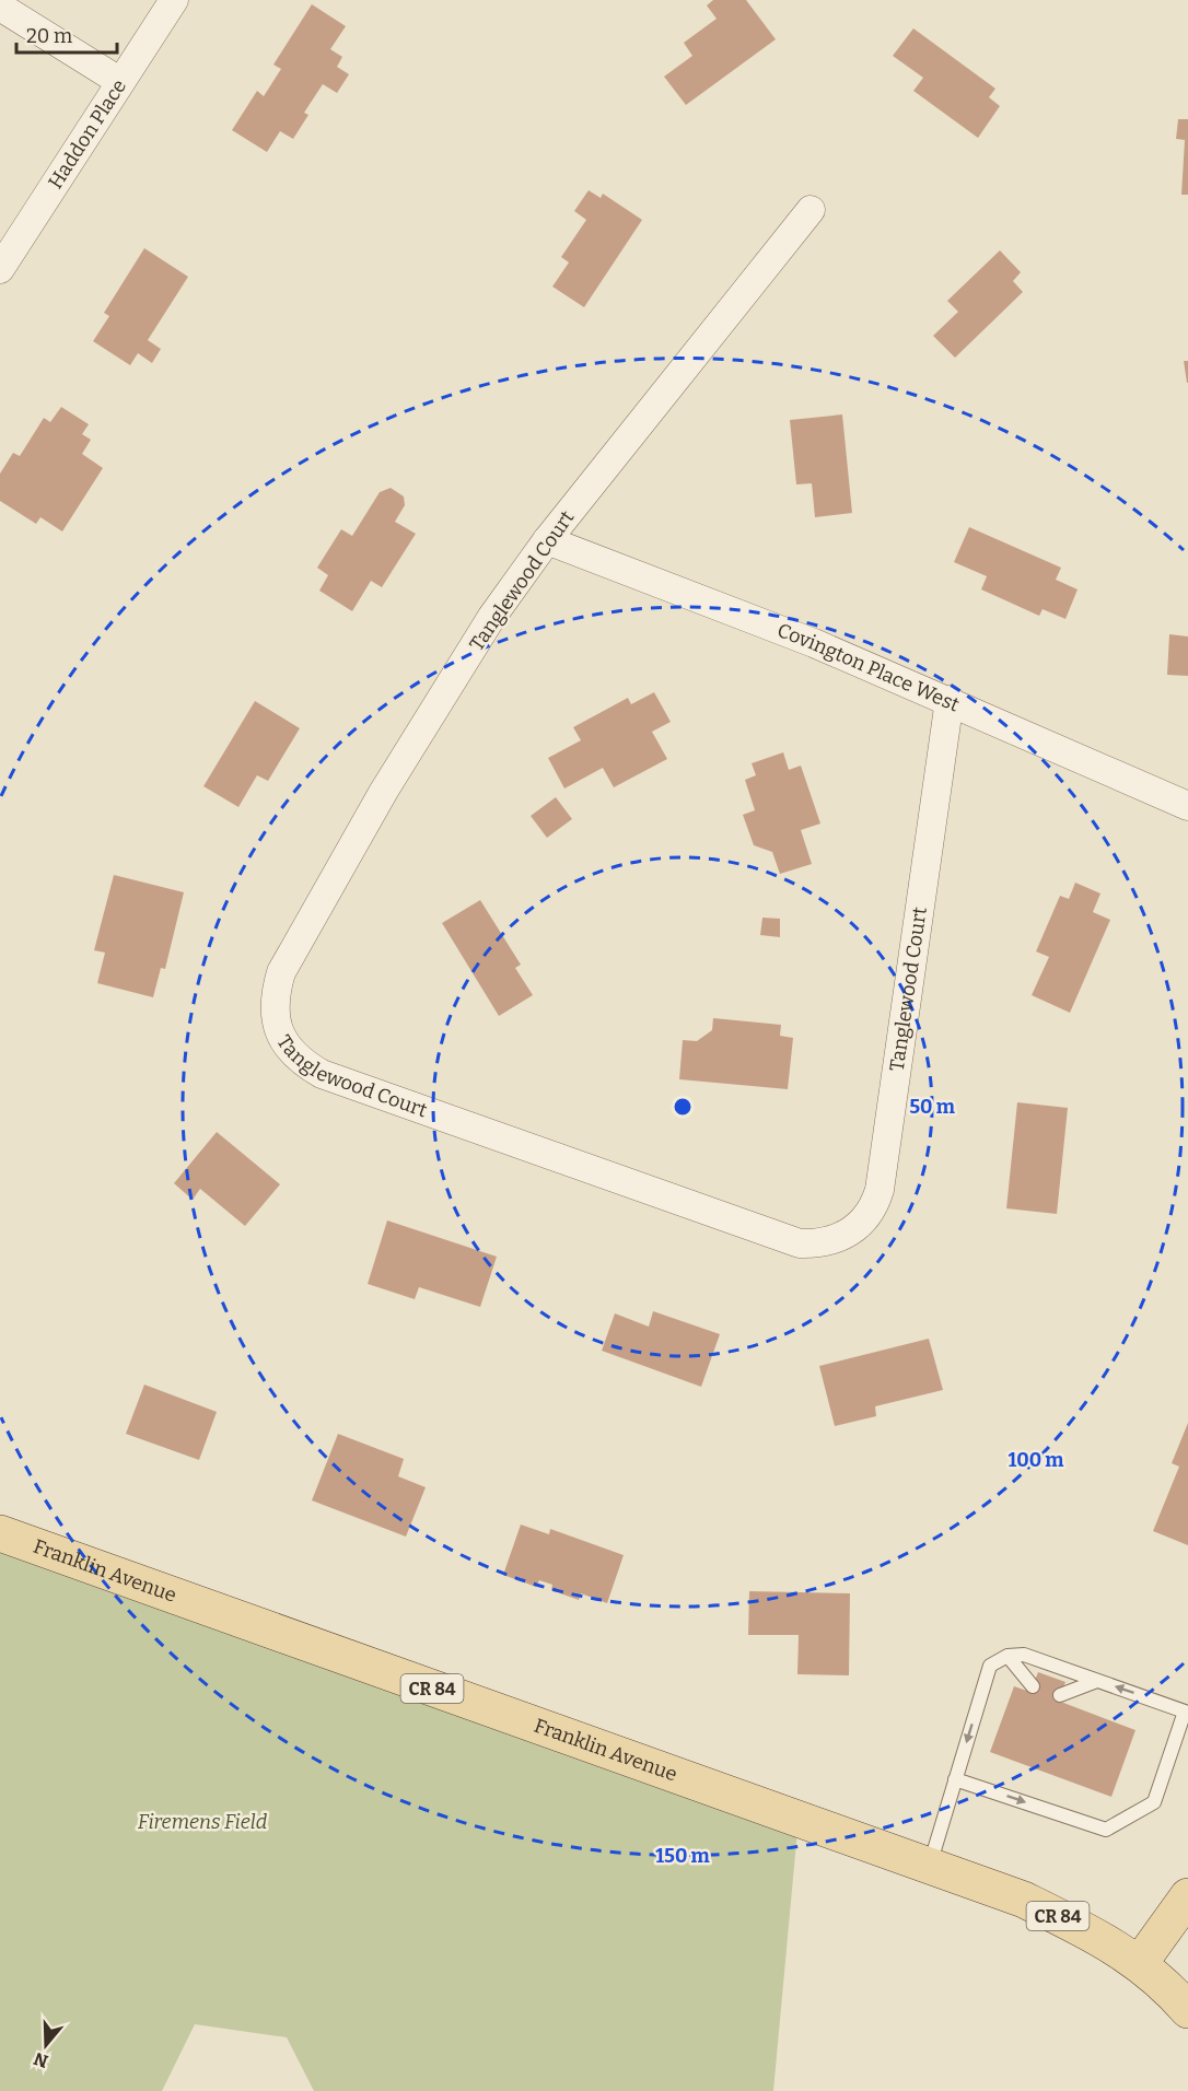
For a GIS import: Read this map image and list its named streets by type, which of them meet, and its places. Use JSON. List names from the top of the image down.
{
  "streets": {
    "main road": ["Franklin Avenue", "CR 84"],
    "street": ["Haddon Place", "Tanglewood Court", "Covington Place West"]
  },
  "crossings": [
    ["Tanglewood Court", "Covington Place West"]
  ],
  "parks": ["Firemens Field"],
  "scale_bar": "20 m",
  "north": "bottom",
  "rings": ["50 m", "100 m", "150 m"]
}
